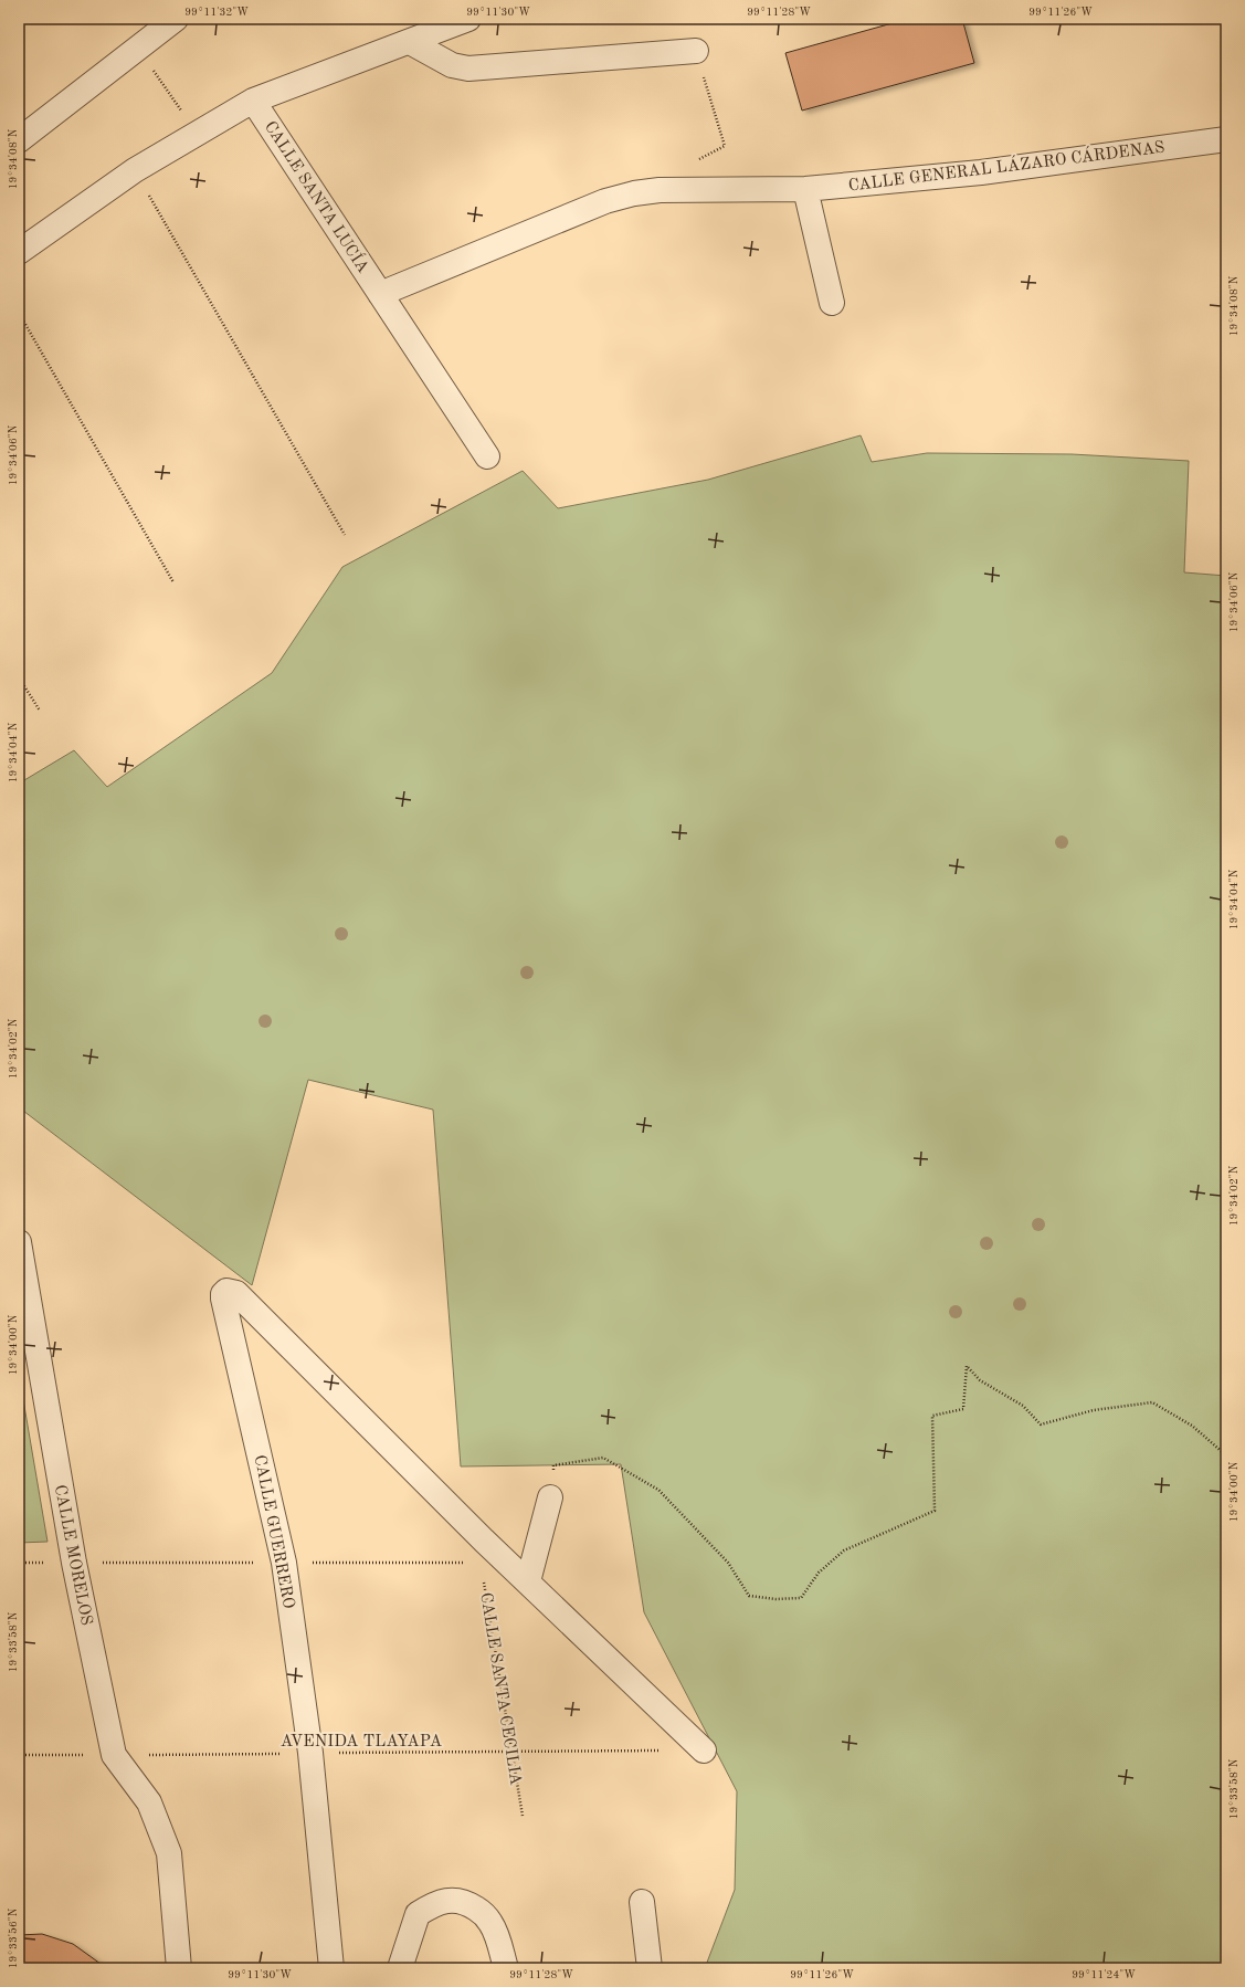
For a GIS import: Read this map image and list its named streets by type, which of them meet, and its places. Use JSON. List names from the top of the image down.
{
  "streets": {
    "street": [
      "CALLE GENERAL LÁZARO CÁRDENAS",
      "CALLE SANTA LUCÍA",
      "CALLE GUERRERO",
      "CALLE MORELOS"
    ],
    "path": ["CALLE SANTA CECILIA", "AVENIDA TLAYAPA"]
  },
  "crossings": [
    ["CALLE GENERAL LÁZARO CÁRDENAS", "CALLE SANTA LUCÍA"],
    ["CALLE GUERRERO", "AVENIDA TLAYAPA"],
    ["CALLE MORELOS", "AVENIDA TLAYAPA"],
    ["CALLE SANTA CECILIA", "AVENIDA TLAYAPA"]
  ],
  "coordinates": [
    "99°11'32\"W",
    "99°11'30\"W",
    "99°11'28\"W",
    "99°11'26\"W",
    "19°34'08\"N",
    "19°34'06\"N",
    "19°34'04\"N",
    "19°34'02\"N",
    "19°34'00\"N",
    "19°33'58\"N",
    "19°33'56\"N",
    "99°11'24\"W"
  ]
}
